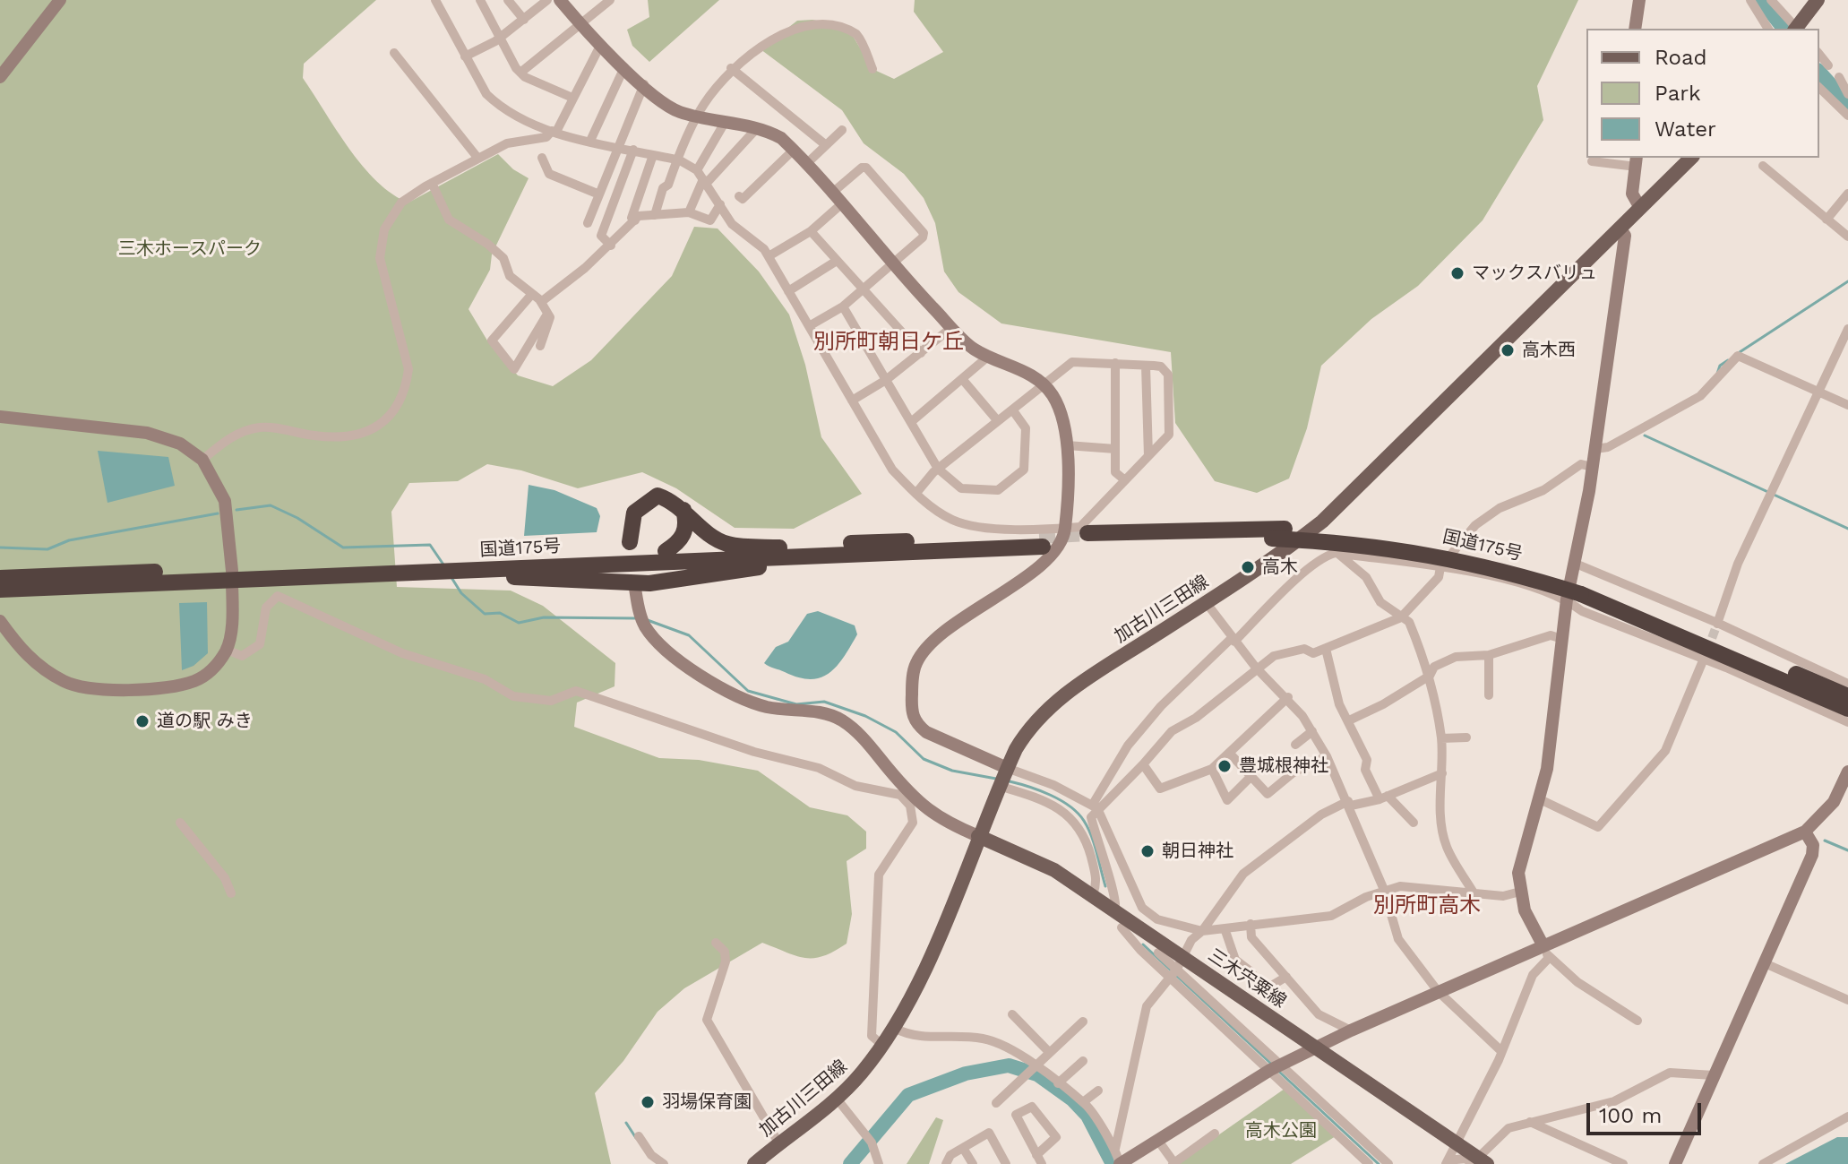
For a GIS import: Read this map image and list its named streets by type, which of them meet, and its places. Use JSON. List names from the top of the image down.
{
  "streets": {
    "highway": ["国道175号"],
    "main road": ["加古川三田線", "三木宍粟線"]
  },
  "crossings": [
    ["加古川三田線", "三木宍粟線"]
  ],
  "districts": ["別所町朝日ケ丘", "別所町高木"],
  "parks": ["三木ホースパーク", "高木公園"],
  "places": [
    "マックスバリュ",
    "高木西",
    "高木",
    "道の駅 みき",
    "豊城根神社",
    "朝日神社",
    "羽場保育園"
  ],
  "legend": ["Road", "Park", "Water"],
  "scale_bar": "100 m"
}
